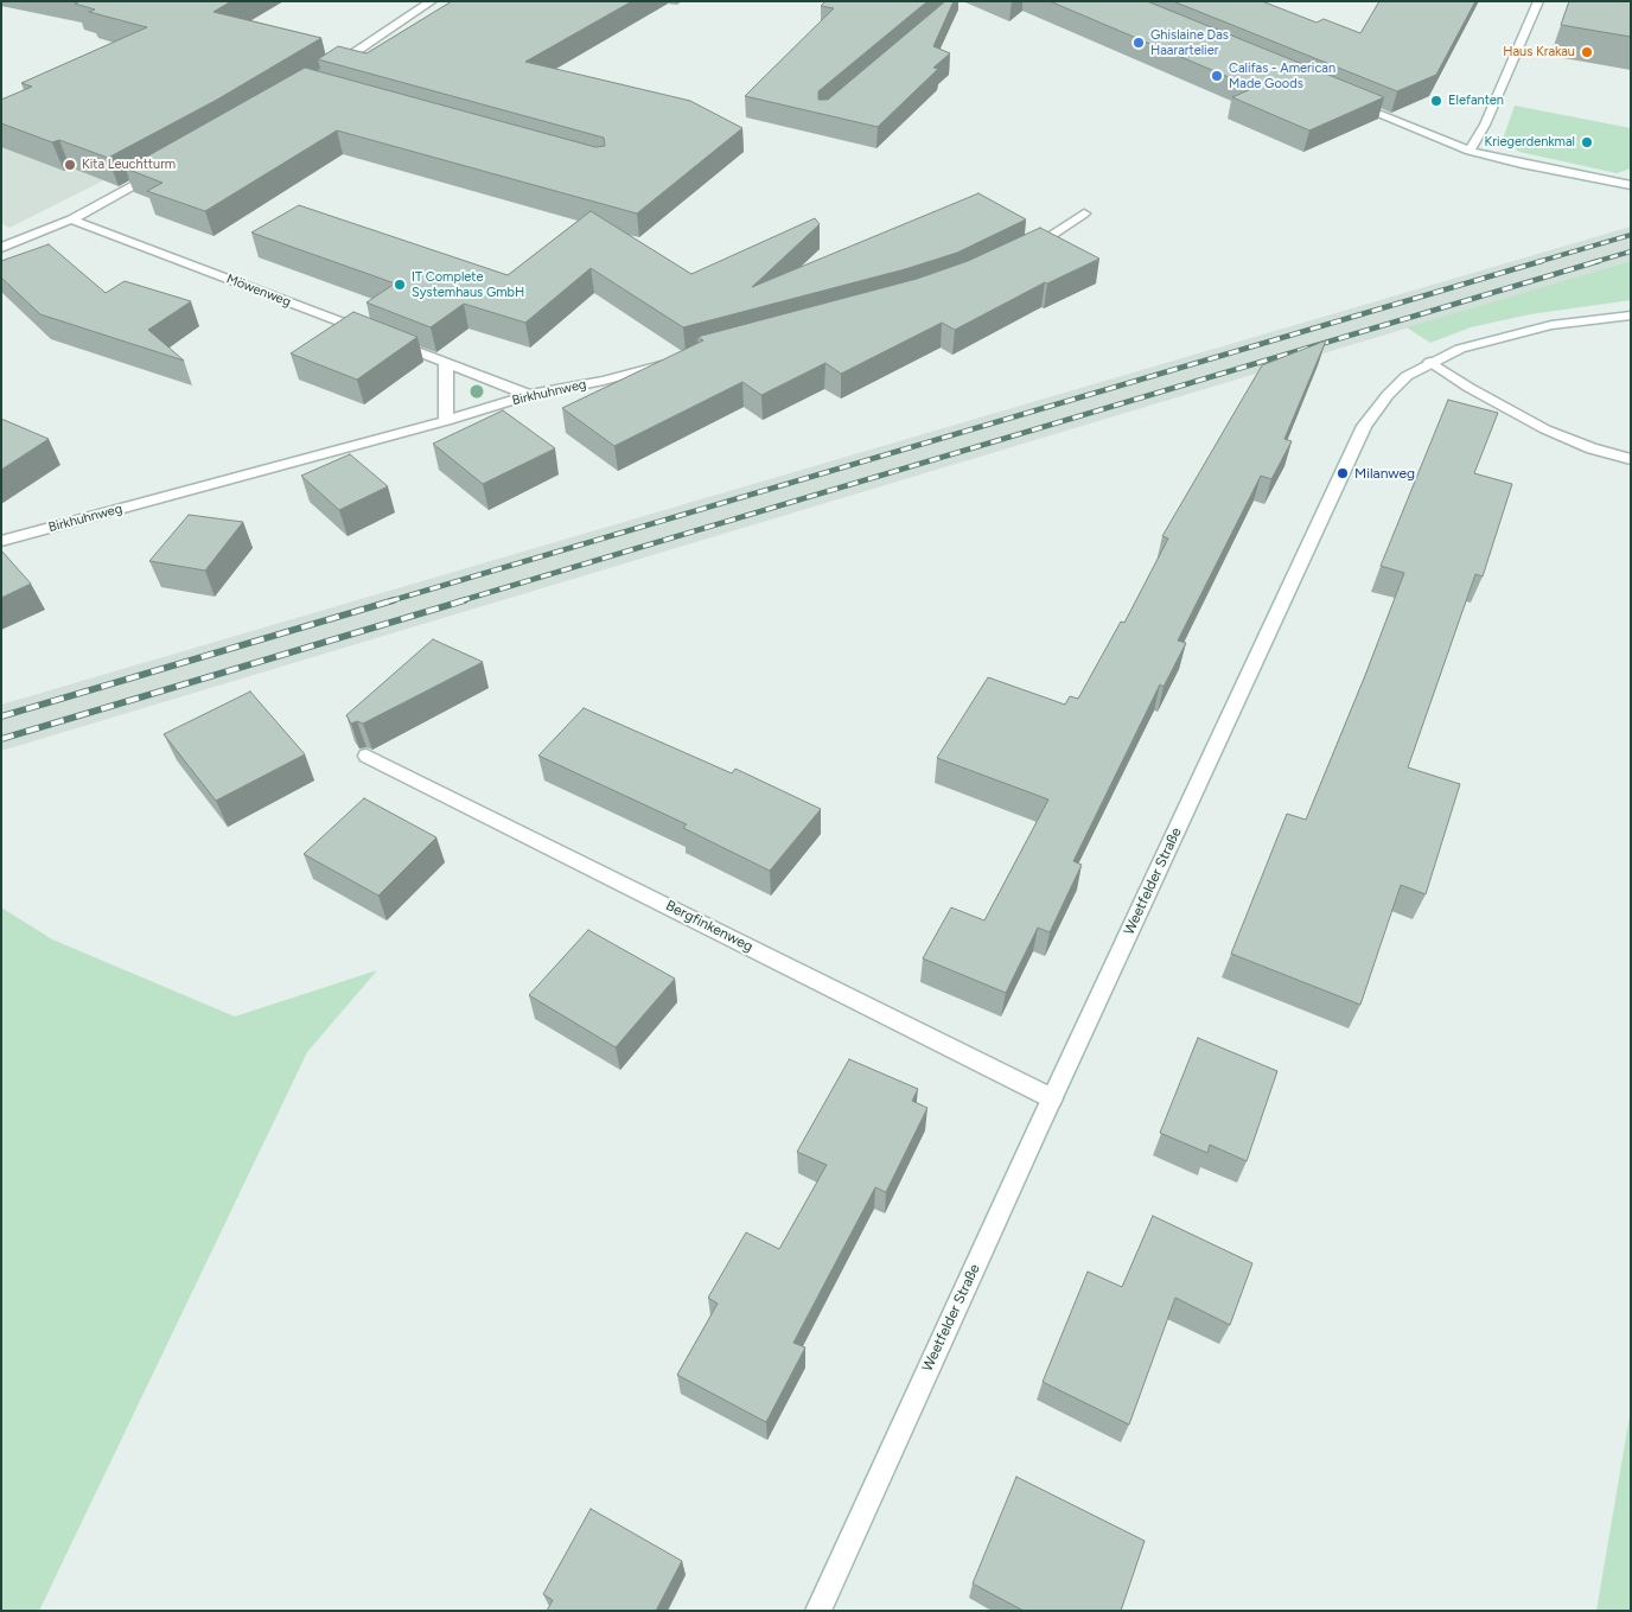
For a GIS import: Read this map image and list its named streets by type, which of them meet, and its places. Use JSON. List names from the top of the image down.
{
  "streets": {
    "street": [
      "Möwenweg",
      "Birkhuhnweg",
      "Weetfelder Straße",
      "Bergfinkenweg"
    ]
  },
  "crossings": [
    ["Möwenweg", "Birkhuhnweg"],
    ["Weetfelder Straße", "Bergfinkenweg"]
  ],
  "places": [
    "Ghislaine Das Haarartelier",
    "Haus Krakau",
    "Califas - American Made Goods",
    "Elefanten",
    "Kriegerdenkmal",
    "Kita Leuchtturm",
    "IT Complete Systemhaus GmbH",
    "Milanweg"
  ]
}
